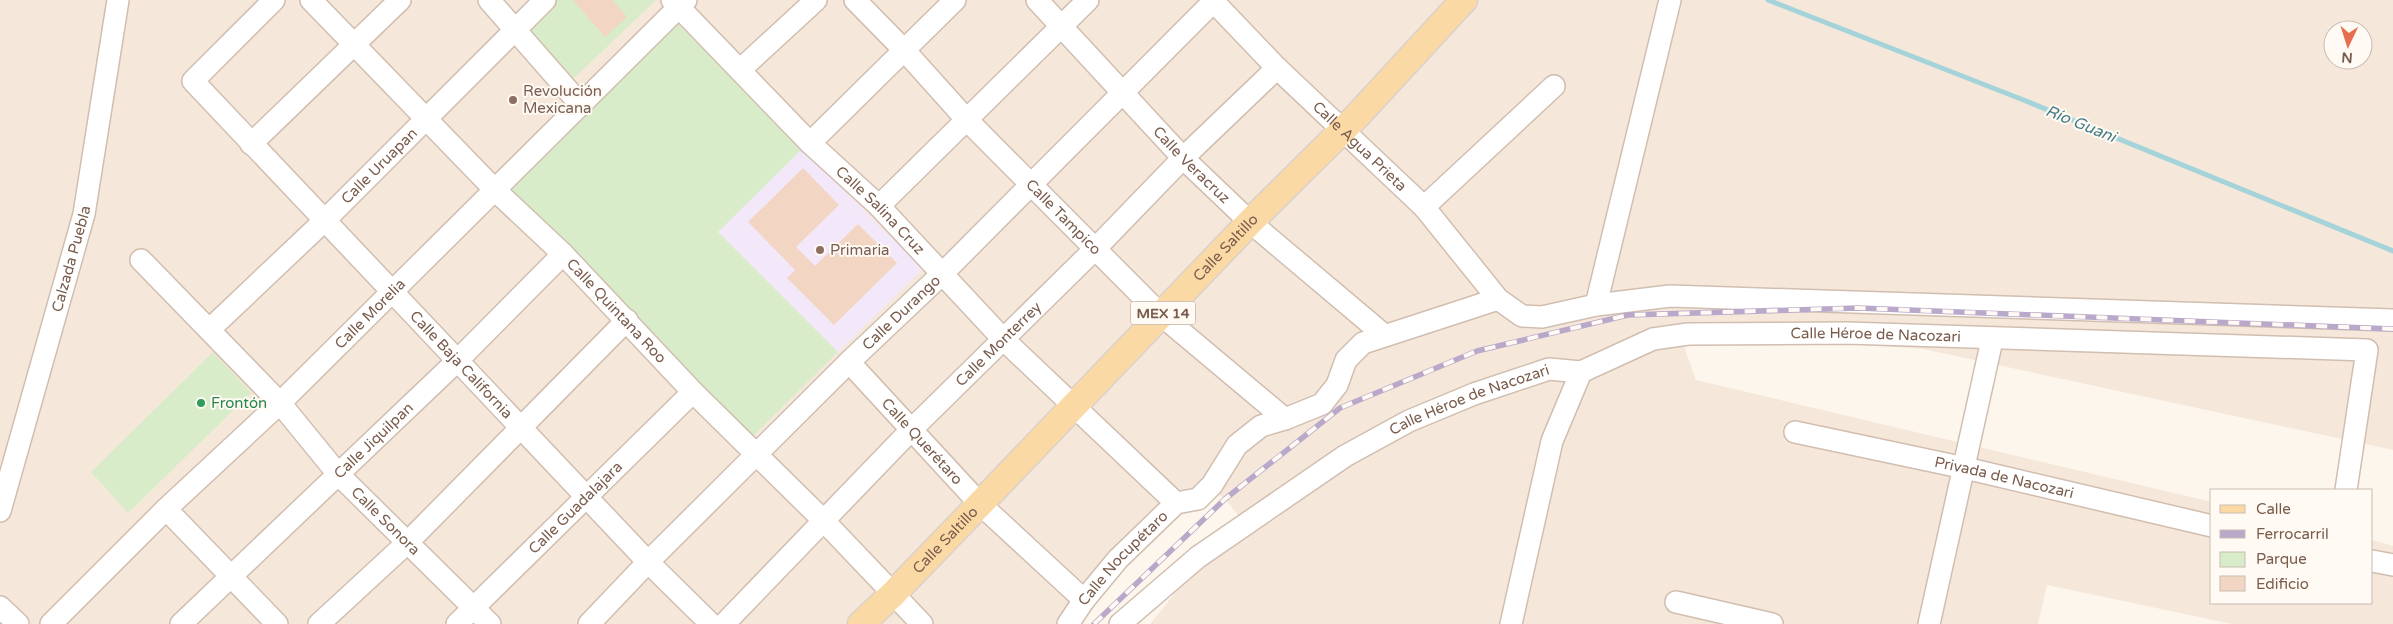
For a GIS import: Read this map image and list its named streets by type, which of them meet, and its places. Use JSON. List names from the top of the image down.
{
  "streets": {
    "main road": ["Calle Saltillo", "MEX 14"],
    "street": [
      "Calle Agua Prieta",
      "Calle Veracruz",
      "Calle Uruapan",
      "Calle Salina Cruz",
      "Calle Tampico",
      "Calzada Puebla",
      "Calle Quintana Roo",
      "Calle Durango",
      "Calle Morelia",
      "Calle Héroe de Nacozari",
      "Calle Monterrey",
      "Calle Baja California",
      "Calle Jiquilpan",
      "Calle Querétaro",
      "Privada de Nacozari",
      "Calle Guadalajara",
      "Calle Sonora",
      "Calle Nocupétaro"
    ]
  },
  "crossings": [
    ["Calle Agua Prieta", "Calle Saltillo"],
    ["Calle Agua Prieta", "Calle Durango"],
    ["Calle Agua Prieta", "Calle Monterrey"],
    ["Calle Agua Prieta", "Calle Nocupétaro"],
    ["Calle Veracruz", "Calle Saltillo"],
    ["Calle Veracruz", "Calle Durango"],
    ["Calle Veracruz", "Calle Monterrey"],
    ["Calle Veracruz", "Calle Nocupétaro"],
    ["Calle Uruapan", "Calle Quintana Roo"],
    ["Calle Uruapan", "Calle Baja California"],
    ["Calle Uruapan", "Calle Sonora"],
    ["Calle Salina Cruz", "Calle Saltillo"],
    ["Calle Salina Cruz", "Calle Durango"],
    ["Calle Salina Cruz", "Calle Morelia"],
    ["Calle Salina Cruz", "Calle Monterrey"],
    ["Calle Salina Cruz", "Calle Nocupétaro"],
    ["Calle Tampico", "Calle Saltillo"],
    ["Calle Tampico", "Calle Durango"],
    ["Calle Tampico", "Calle Monterrey"],
    ["Calle Tampico", "Calle Nocupétaro"],
    ["Calle Saltillo", "Calle Quintana Roo"],
    ["Calle Saltillo", "Calle Querétaro"],
    ["Calle Quintana Roo", "Calle Durango"],
    ["Calle Quintana Roo", "Calle Morelia"],
    ["Calle Quintana Roo", "Calle Monterrey"],
    ["Calle Quintana Roo", "Calle Jiquilpan"],
    ["Calle Quintana Roo", "Calle Guadalajara"],
    ["Calle Durango", "Calle Baja California"],
    ["Calle Durango", "Calle Querétaro"],
    ["Calle Morelia", "Calle Baja California"],
    ["Calle Morelia", "Calle Sonora"],
    ["Calle Monterrey", "Calle Querétaro"],
    ["Calle Baja California", "Calle Jiquilpan"],
    ["Calle Baja California", "Calle Guadalajara"],
    ["Calle Jiquilpan", "Calle Sonora"],
    ["Calle Querétaro", "Calle Nocupétaro"],
    ["Calle Guadalajara", "Calle Sonora"]
  ],
  "water": ["Río Guani"],
  "places": ["Revolución Mexicana", "Primaria", "Frontón"],
  "legend": [
    "Calle",
    "Ferrocarril",
    "Parque",
    "Edificio"
  ],
  "north": "bottom"
}
